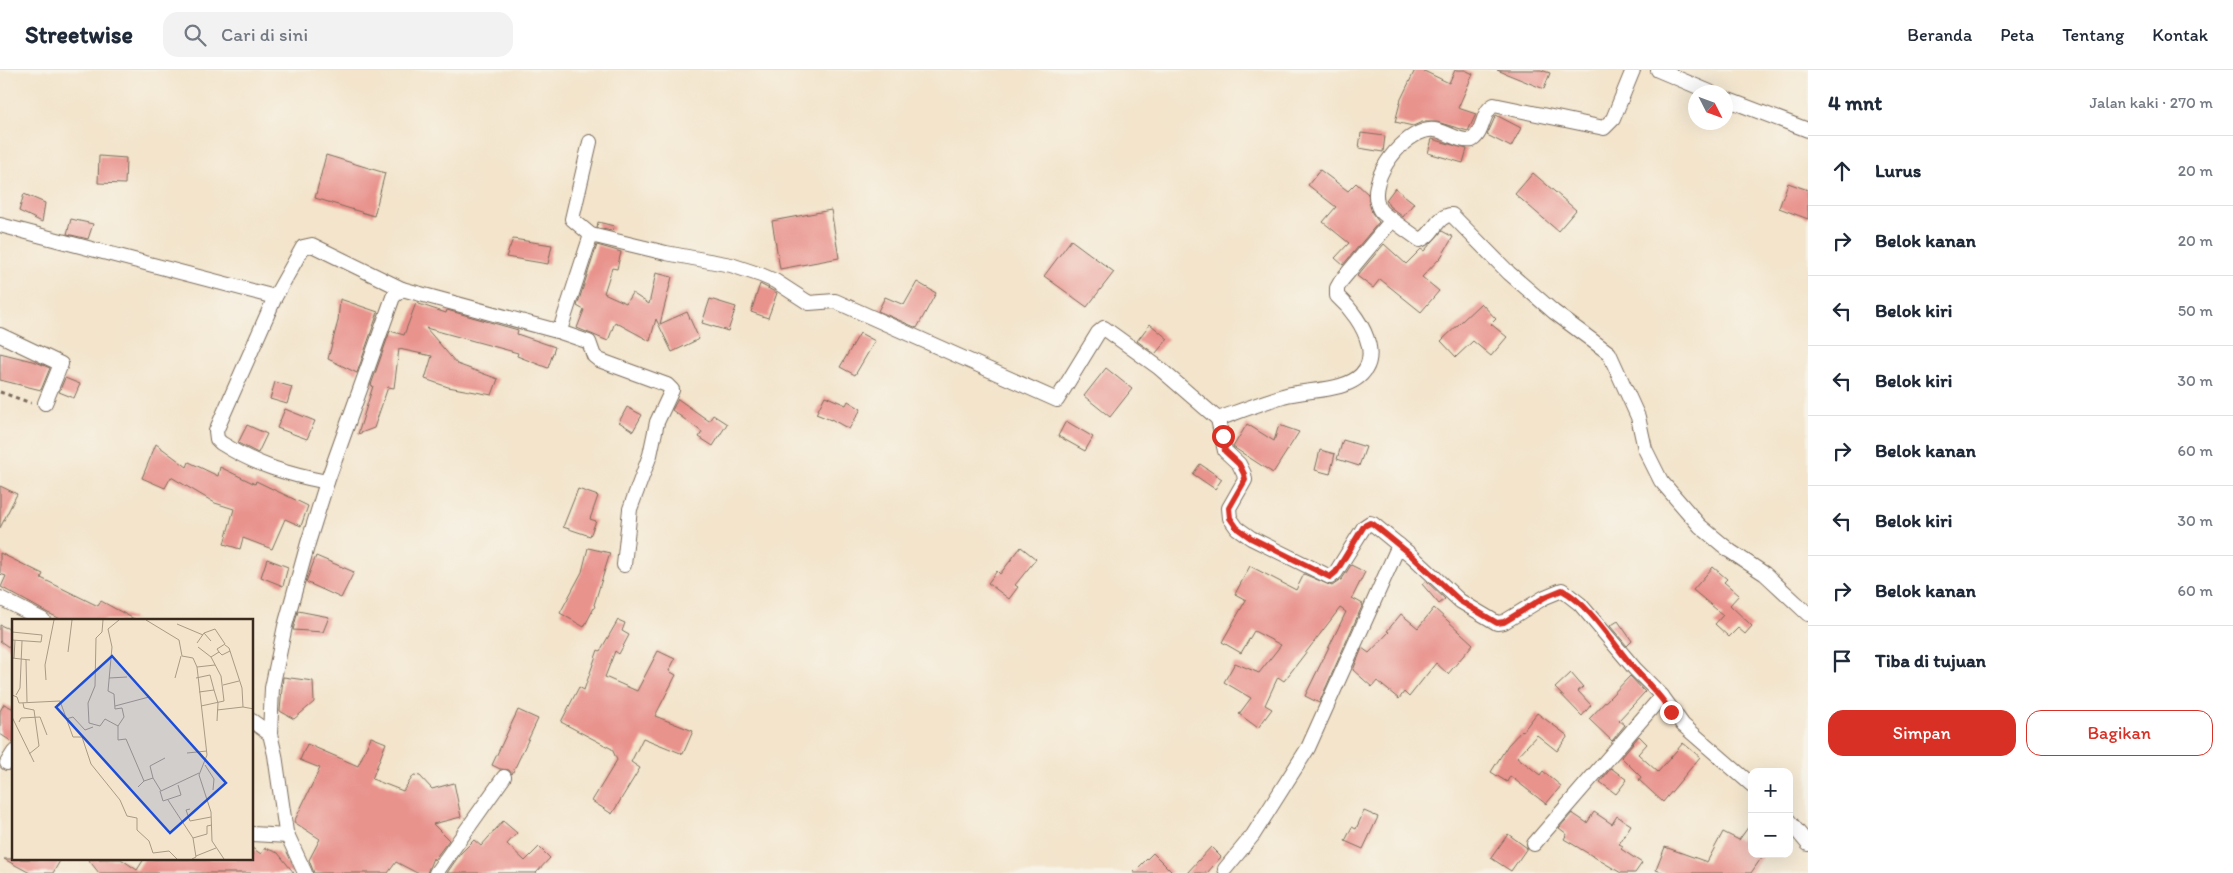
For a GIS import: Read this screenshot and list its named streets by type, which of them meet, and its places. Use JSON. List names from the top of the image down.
{
  "north": "bottom right",
  "page": {
    "header": "Streetwise",
    "search": "Cari di sini",
    "nav": [
      "Beranda",
      "Peta",
      "Tentang",
      "Kontak"
    ],
    "heading": ["4 mnt", "Jalan kaki · 270 m"],
    "list": [
      ["Lurus", "20 m"],
      ["Belok kanan", "20 m"],
      ["Belok kiri", "50 m"],
      ["Belok kiri", "30 m"],
      ["Belok kanan", "60 m"],
      ["Belok kiri", "30 m"],
      ["Belok kanan", "60 m"],
      "Tiba di tujuan"
    ],
    "buttons": ["Simpan", "Bagikan"],
    "map_buttons": ["+", "−"]
  }
}
